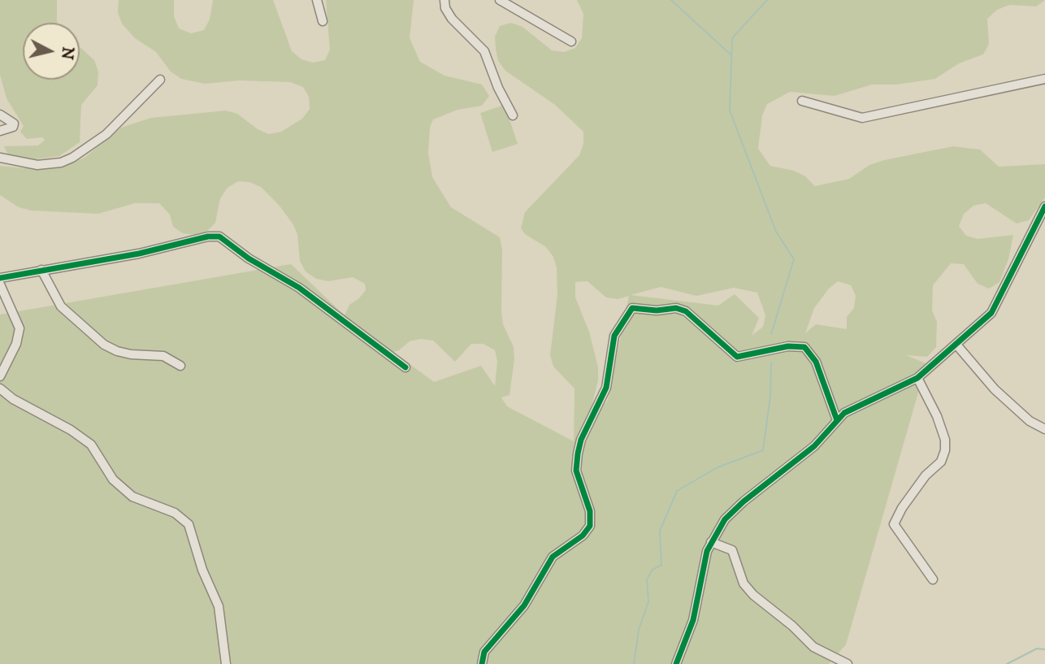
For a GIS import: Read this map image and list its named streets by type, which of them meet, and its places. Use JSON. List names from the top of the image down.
{
  "north": "right"
}
